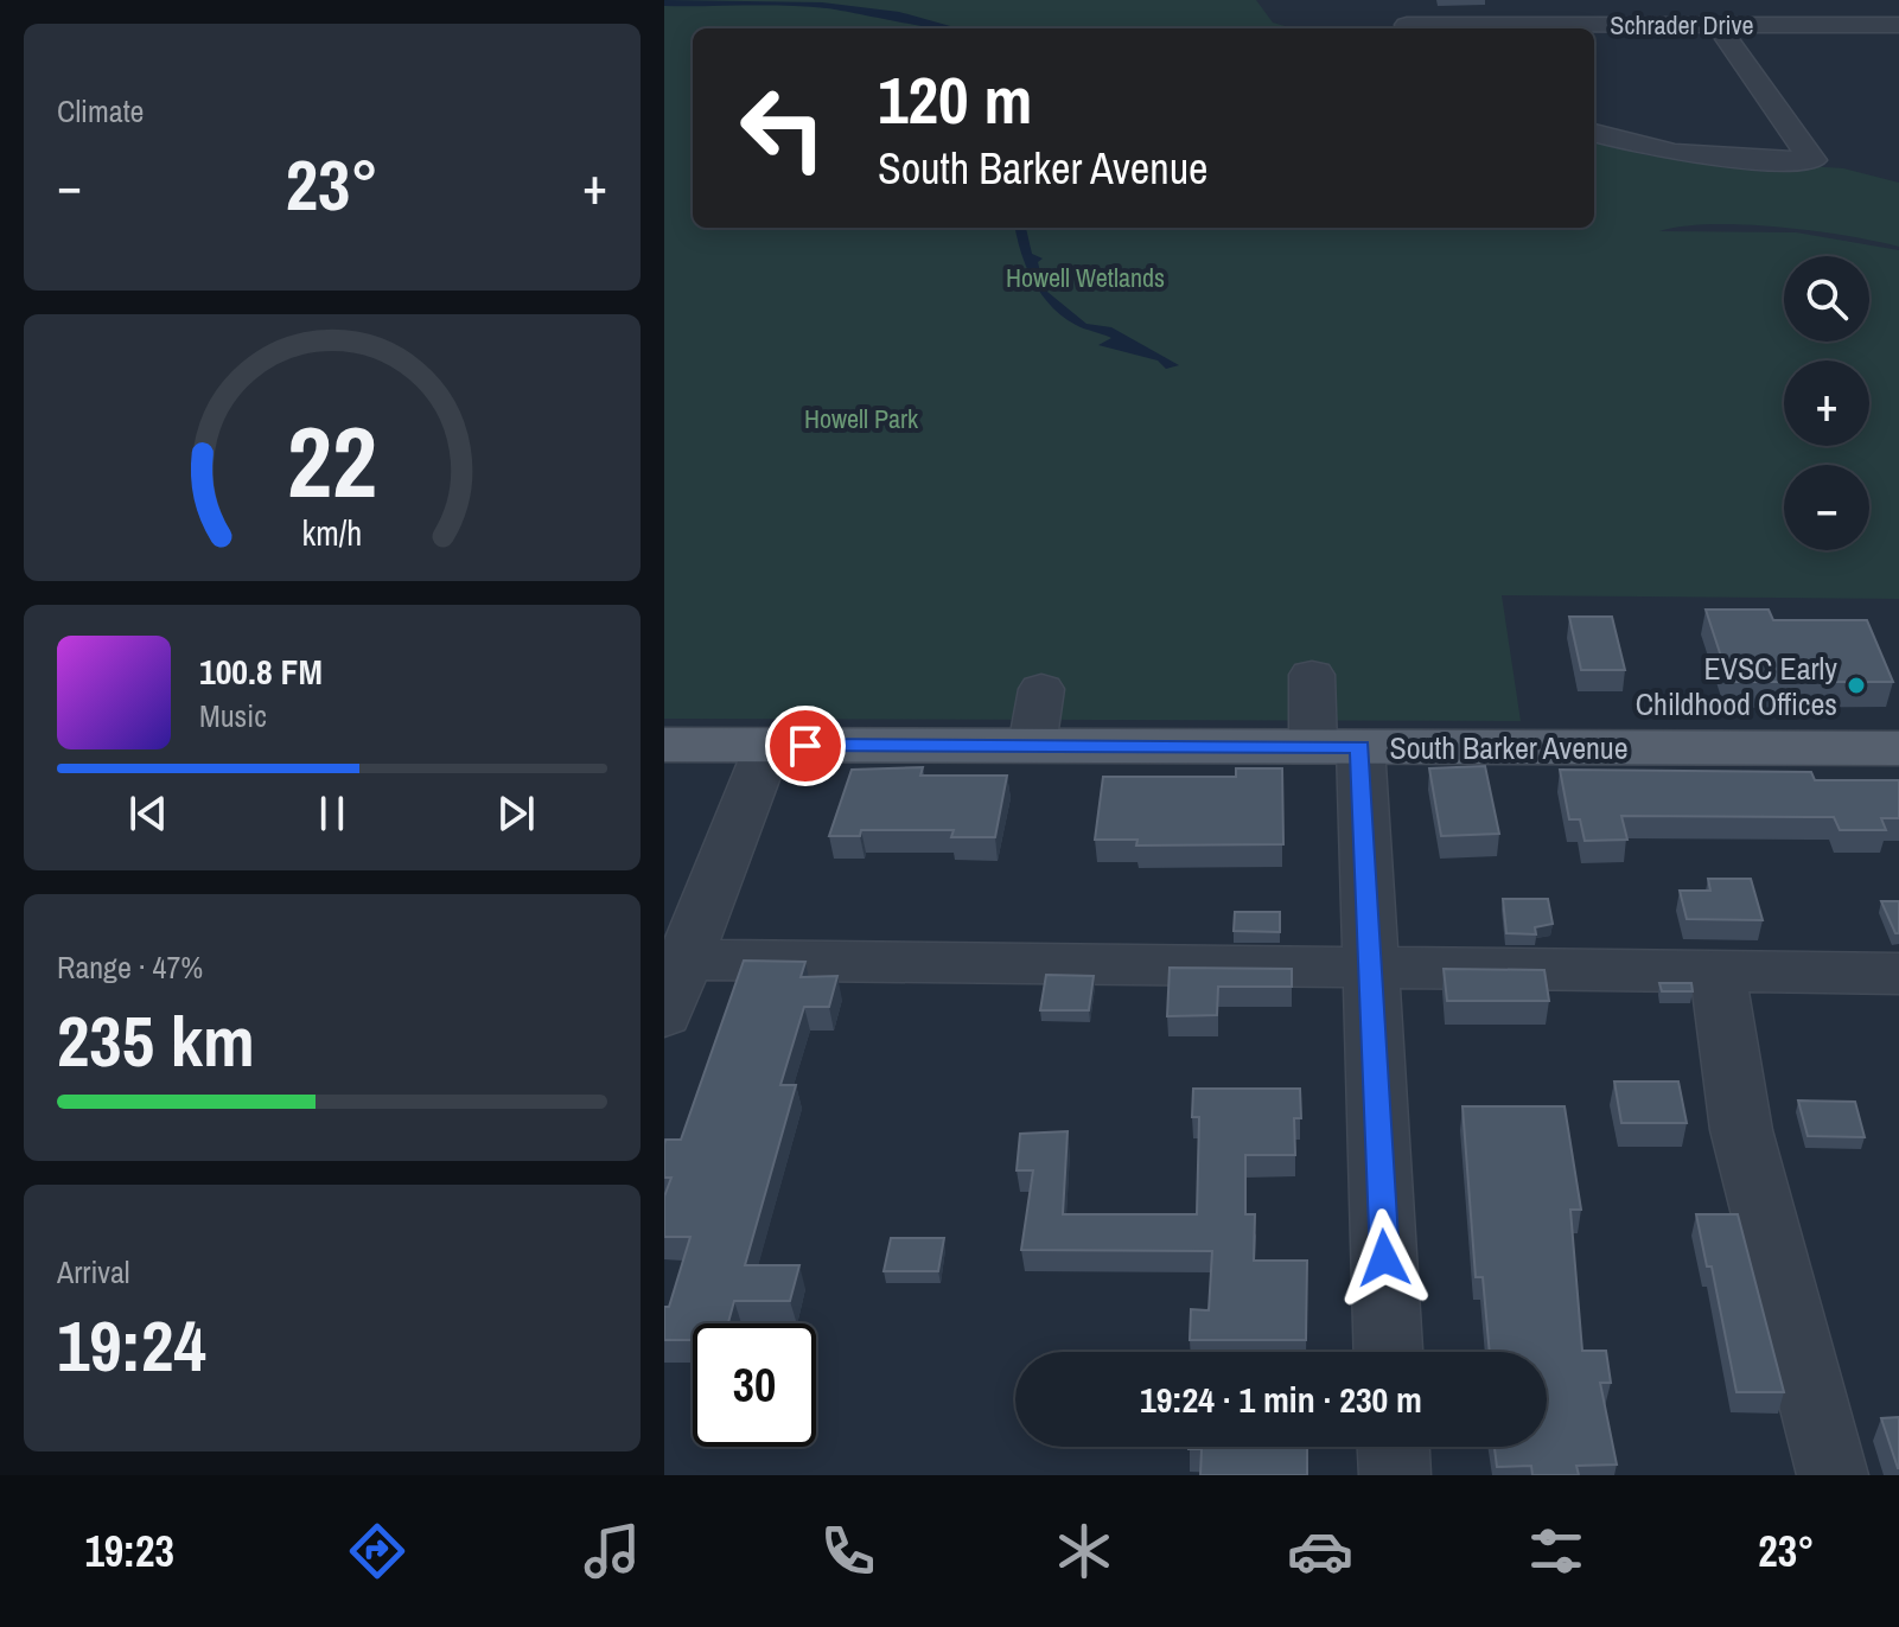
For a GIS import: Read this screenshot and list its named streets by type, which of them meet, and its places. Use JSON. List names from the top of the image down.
{
  "streets": {
    "main road": ["South Barker Avenue"],
    "street": ["Schrader Drive"]
  },
  "parks": ["Howell Wetlands", "Howell Park"],
  "places": ["EVSC Early Childhood Offices"],
  "page": {
    "tile": [
      "Climate",
      ["Range · 47%", "235 km"],
      ["Arrival", "19:24"]
    ],
    "turn": ["120 m", "South Barker Avenue"],
    "heat": ["−", "23°", "+"],
    "map_buttons": ["+", "−"],
    "song": ["100.8 FM", "Music"],
    "limit": "30",
    "trip": "19:24 · 1 min · 230 m",
    "tabs": ["19:23", "23°"],
    "gauge": ["22", "km/h"]
  }
}
